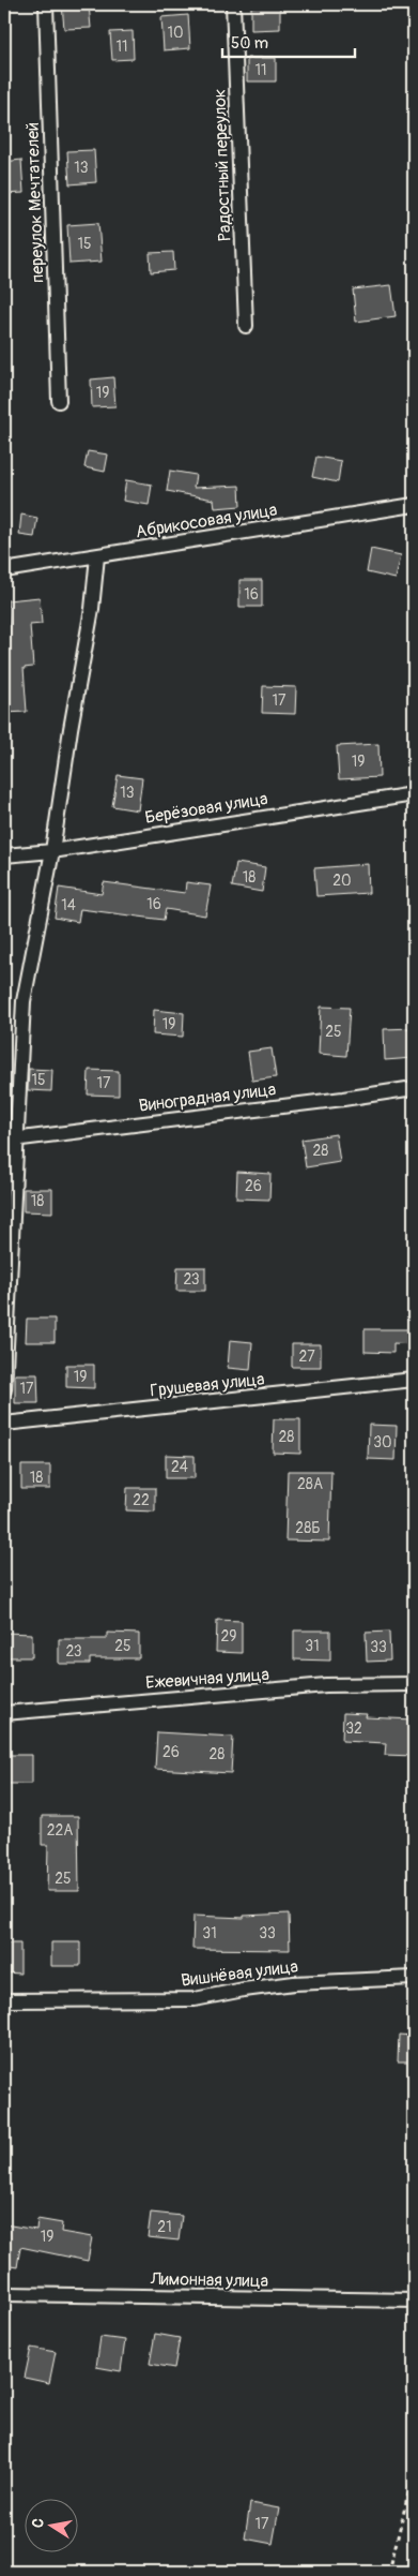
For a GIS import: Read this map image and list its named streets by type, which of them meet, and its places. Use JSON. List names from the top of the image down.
{
  "streets": {
    "street": [
      "Радостный переулок",
      "переулок Мечтателей",
      "Абрикосовая улица",
      "Берёзовая улица",
      "Виноградная улица",
      "Грушевая улица",
      "Ежевичная улица",
      "Вишнёвая улица",
      "Лимонная улица"
    ]
  },
  "house_numbers": [
    "10",
    "11",
    "11",
    "13",
    "15",
    "19",
    "16",
    "17",
    "19",
    "13",
    "18",
    "20",
    "16",
    "14",
    "19",
    "25",
    "15",
    "17",
    "28",
    "26",
    "18",
    "23",
    "27",
    "19",
    "17",
    "28",
    "30",
    "24",
    "18",
    "28А",
    "22",
    "28Б",
    "29",
    "25",
    "31",
    "33",
    "23",
    "32",
    "26",
    "28",
    "22А",
    "25",
    "31",
    "33",
    "21",
    "19",
    "17"
  ],
  "scale_bar": "50 m",
  "north": "left"
}
